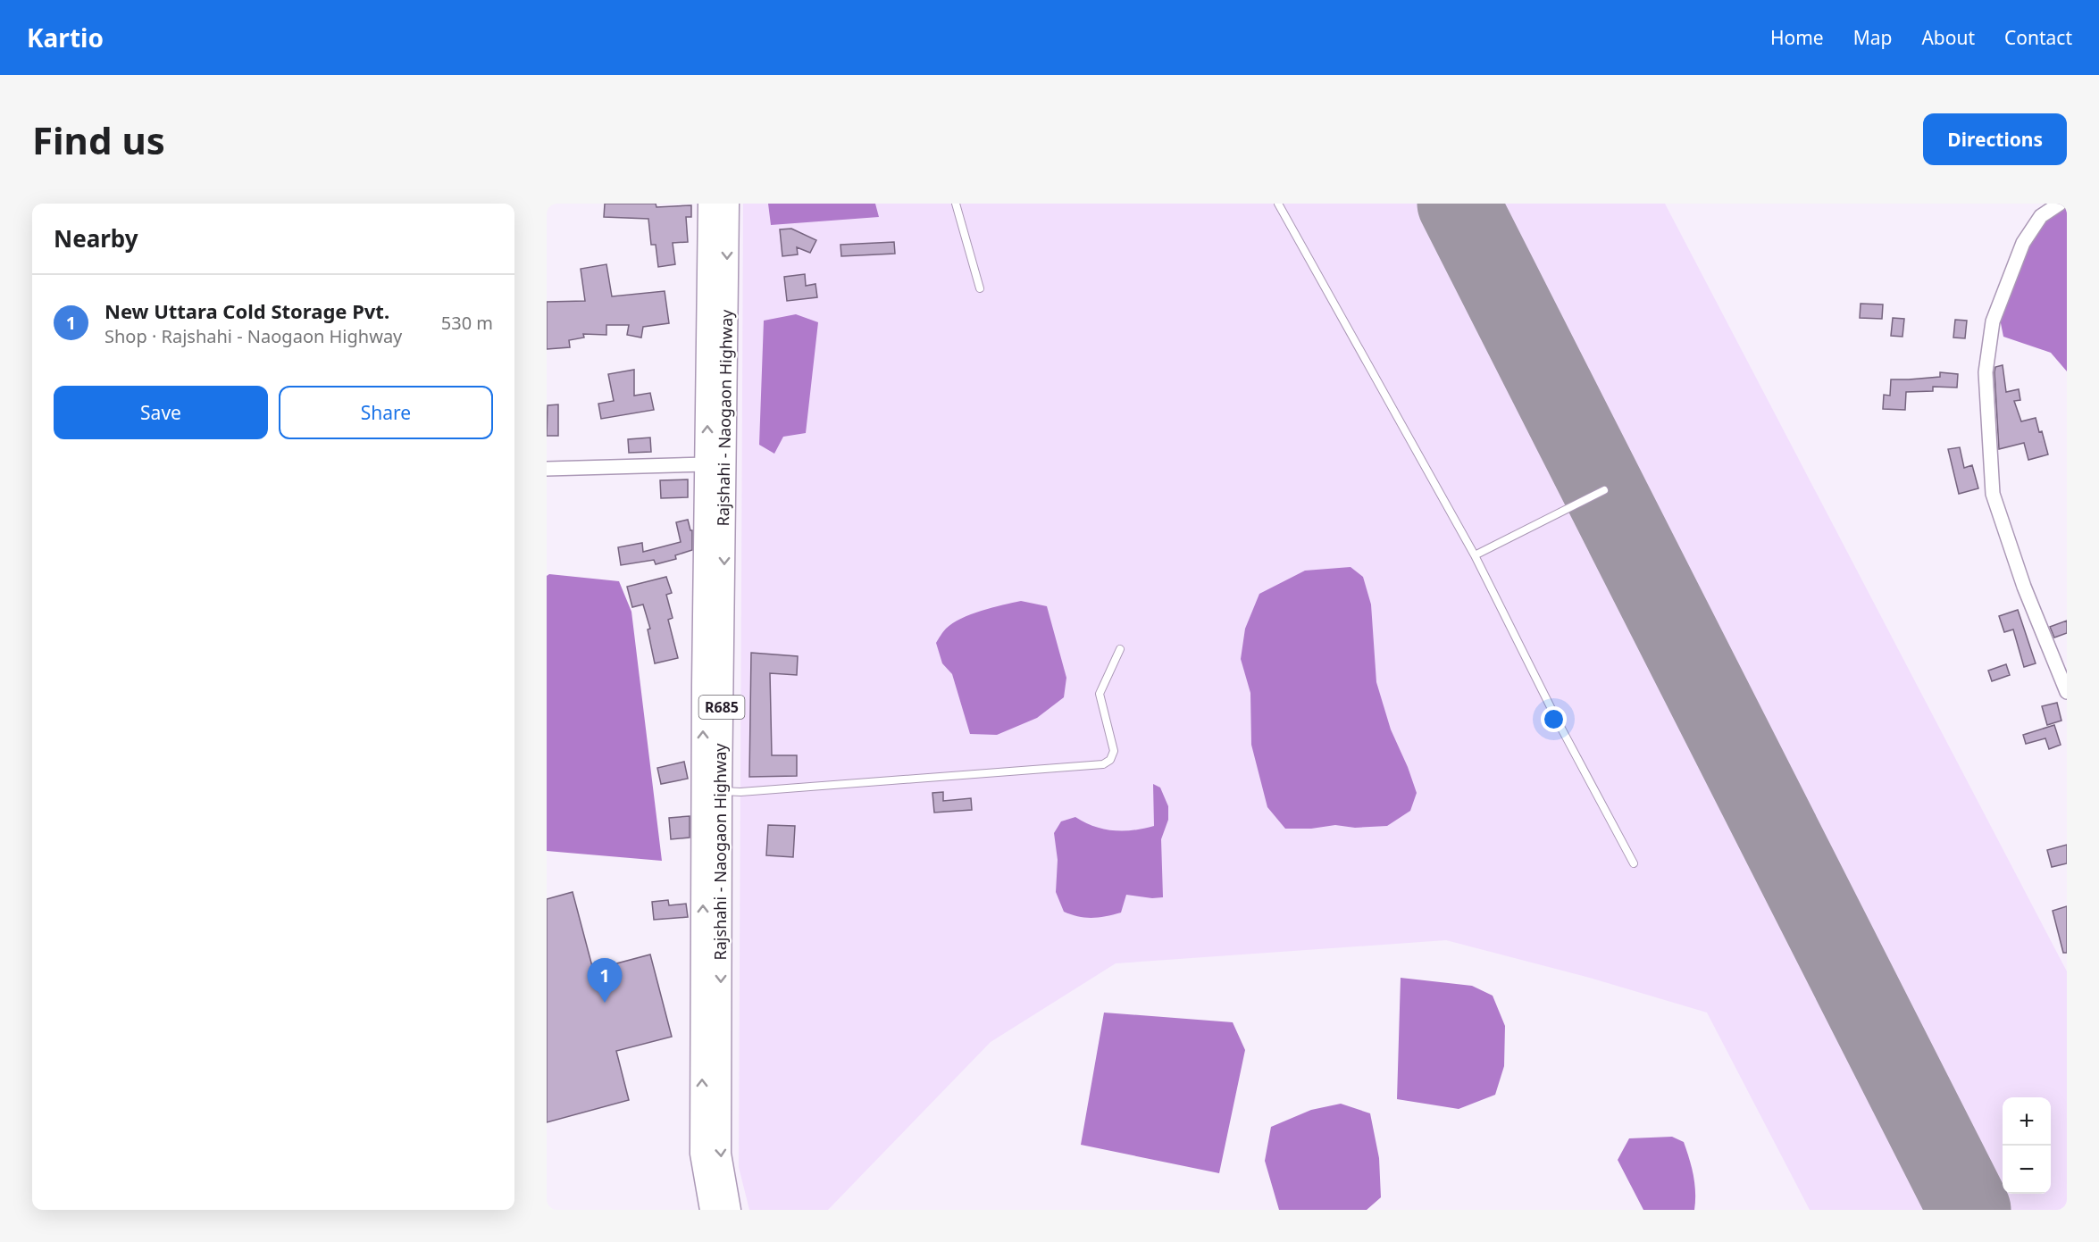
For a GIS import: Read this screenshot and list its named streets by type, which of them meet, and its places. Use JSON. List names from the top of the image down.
{
  "streets": {
    "main road": ["Rajshahi - Naogaon Highway", "R685"]
  },
  "page": {
    "header": "Kartio",
    "nav": [
      "Home",
      "Map",
      "About",
      "Contact"
    ],
    "buttons": [
      "Directions",
      ["Save", "Share"]
    ],
    "title": "Find us",
    "heading": "Nearby",
    "list": [
      {
        "mark": "1",
        "name": "New Uttara Cold Storage Pvt.",
        "note": "Shop · Rajshahi - Naogaon Highway",
        "value": "530 m"
      }
    ],
    "pins": "1",
    "map_buttons": ["+", "−"]
  }
}
